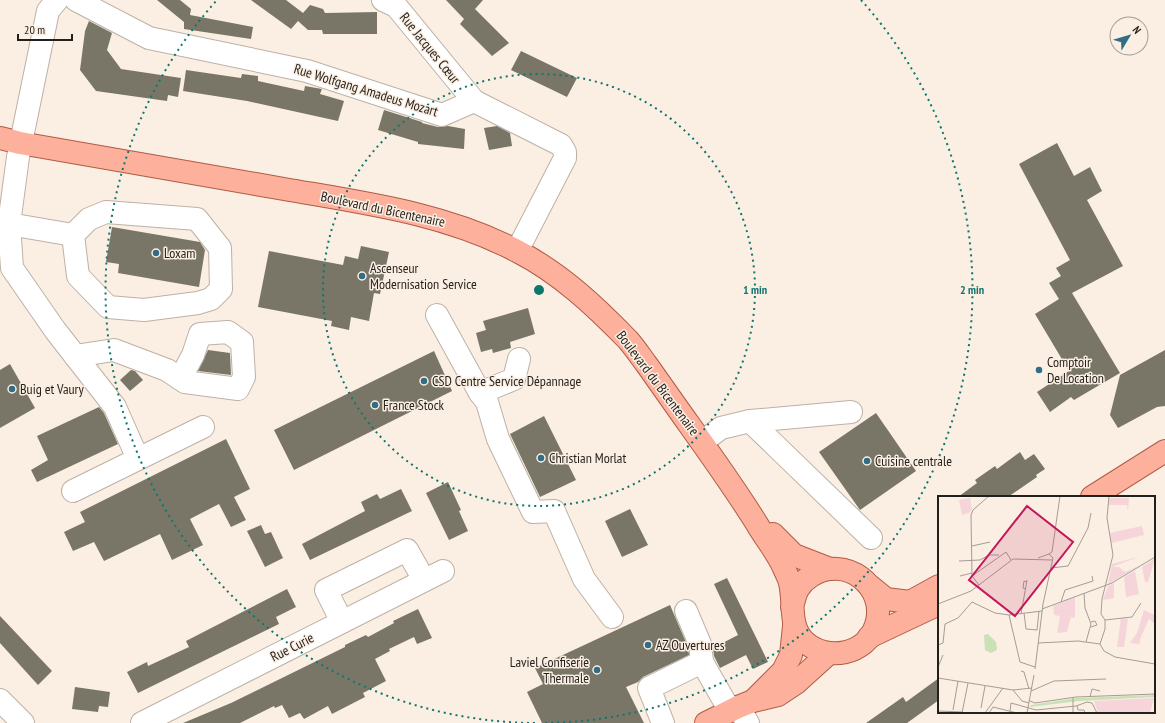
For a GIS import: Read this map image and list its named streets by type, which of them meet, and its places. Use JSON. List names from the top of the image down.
{
  "streets": {
    "main road": ["Boulevard du Bicentenaire"],
    "street": ["Rue Jacques Cœur", "Rue Wolfgang Amadeus Mozart", "Rue Curie"]
  },
  "crossings": [
    ["Rue Jacques Cœur", "Rue Wolfgang Amadeus Mozart"]
  ],
  "places": [
    "Loxam",
    "Ascenseur Modernisation Service",
    "Comptoir De Location",
    "CSD Centre Service Dépannage",
    "Buig et Vaury",
    "France Stock",
    "Christian Morlat",
    "Cuisine centrale",
    "AZ Ouvertures",
    "Laviel Confiserie Thermale"
  ],
  "scale_bar": "20 m",
  "north": "top right",
  "rings": ["1 min", "2 min"]
}
